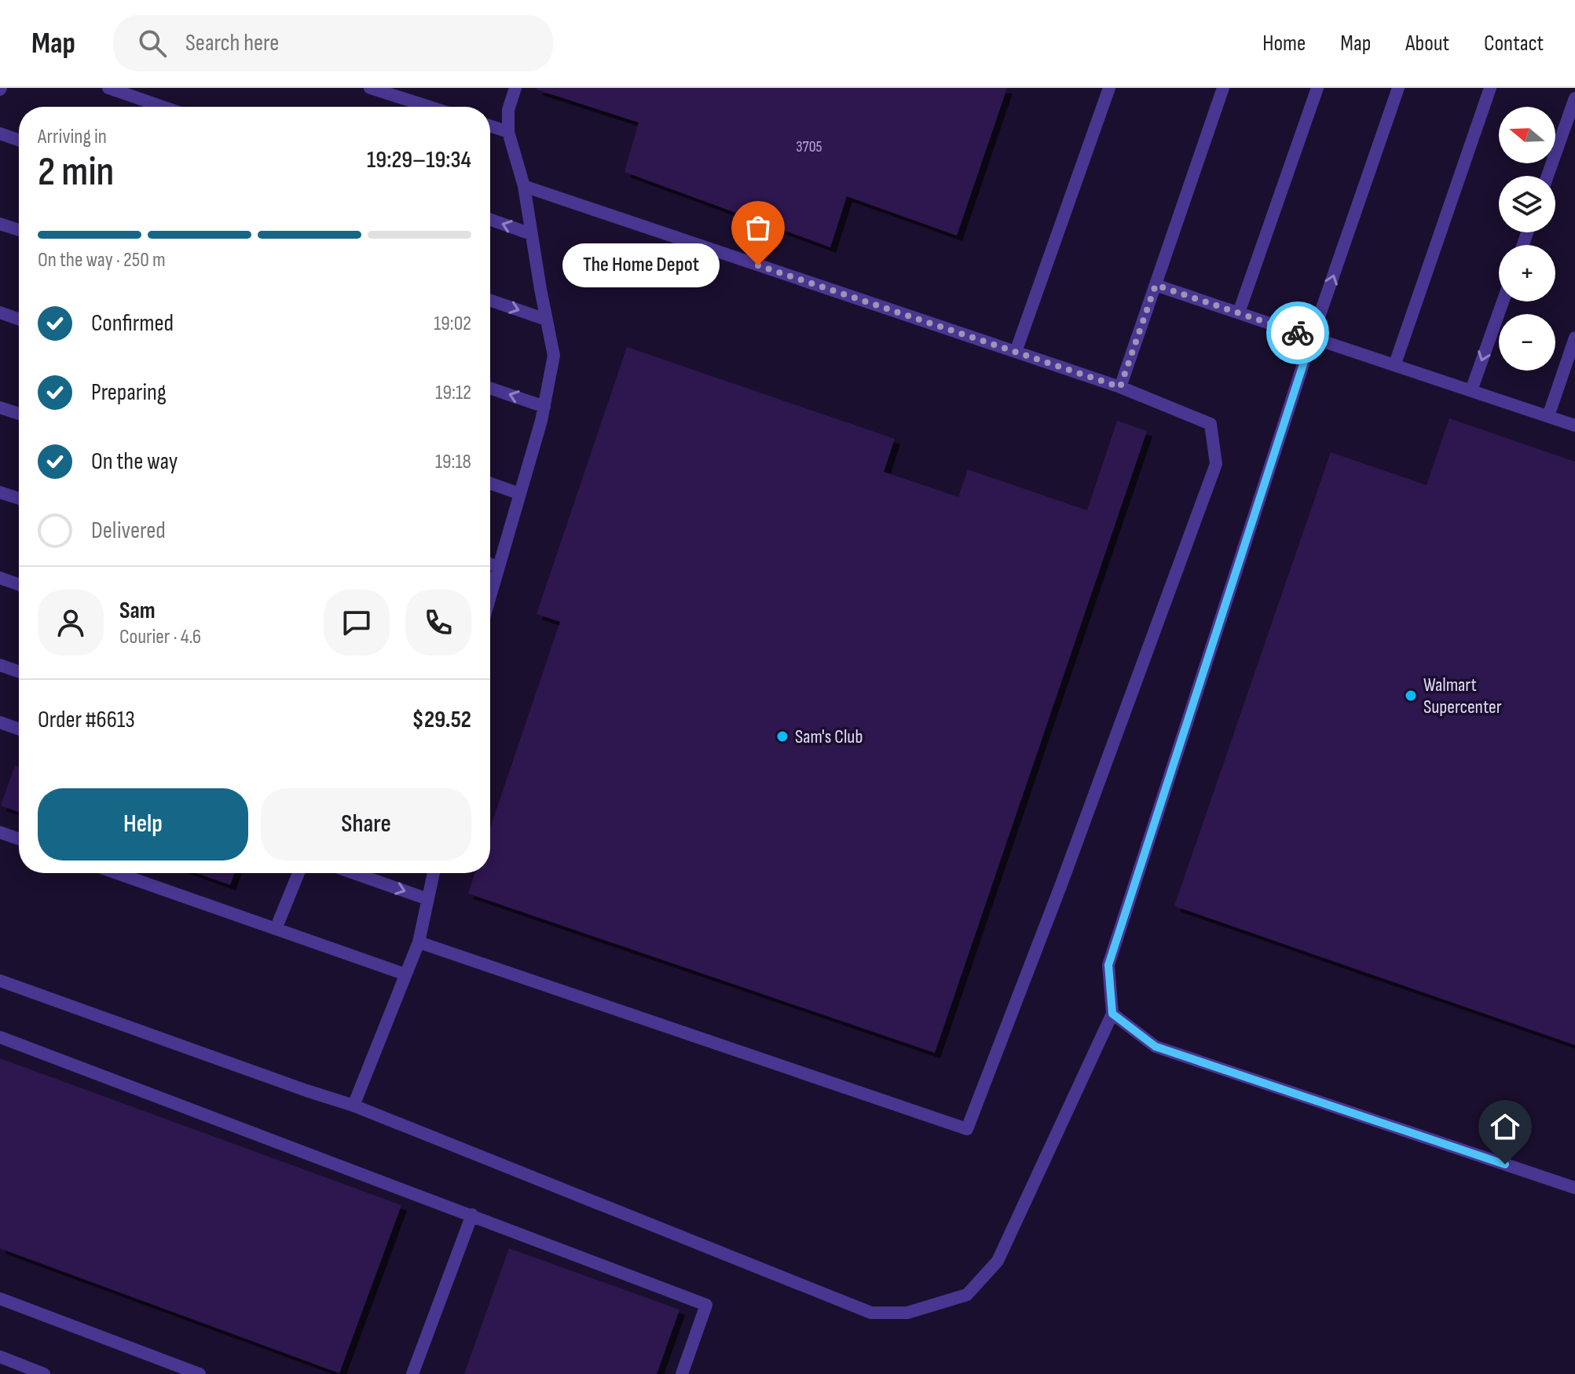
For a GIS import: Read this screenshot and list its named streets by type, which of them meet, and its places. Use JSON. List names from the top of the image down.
{
  "places": ["The Home Depot", "Walmart Supercenter", "Sam's Club"],
  "house_numbers": ["3705"],
  "north": "left",
  "page": {
    "header": "Map",
    "search": "Search here",
    "nav": [
      "Home",
      "Map",
      "About",
      "Contact"
    ],
    "map_buttons": ["+", "−"],
    "heading": ["2 min", "Arriving in", "19:29–19:34"],
    "panel": [
      "Sam",
      "Courier · 4.6",
      "Order #6613",
      "$29.52"
    ],
    "bar": "On the way · 250 m",
    "bubble": "The Home Depot",
    "list": [
      ["Confirmed", "19:02"],
      ["Preparing", "19:12"],
      ["On the way", "19:18"],
      "Delivered"
    ],
    "buttons": ["Help", "Share"]
  }
}
